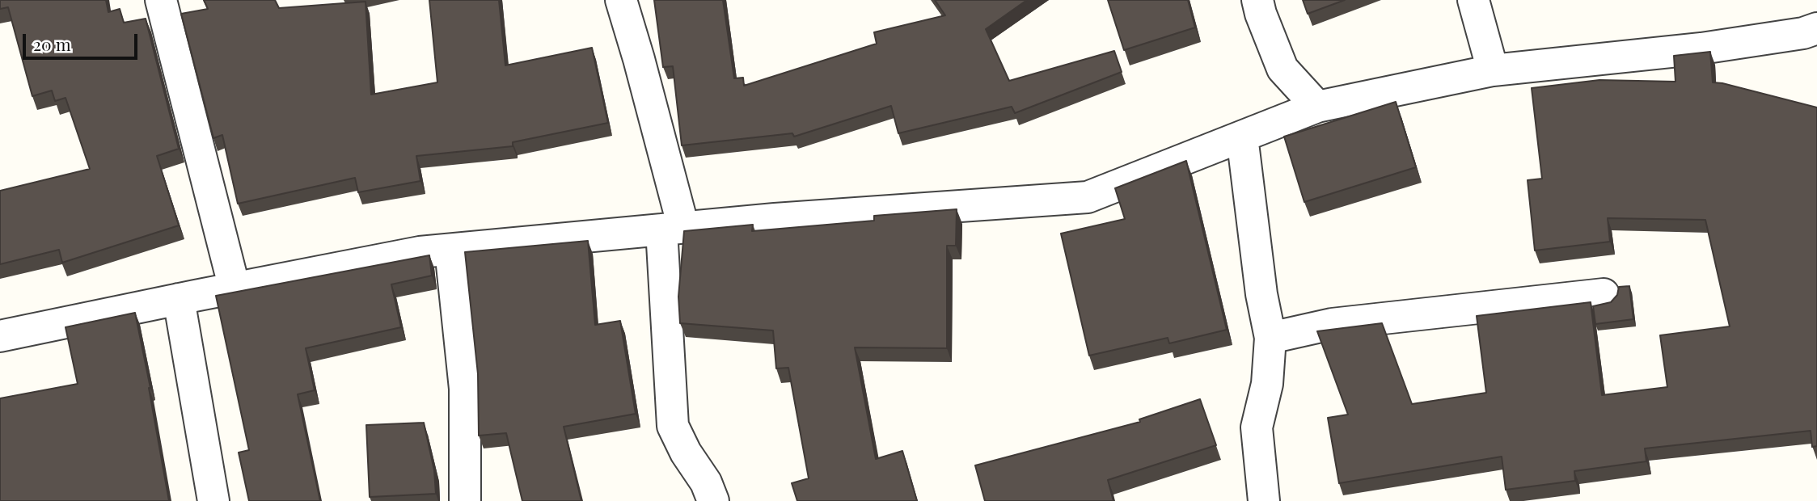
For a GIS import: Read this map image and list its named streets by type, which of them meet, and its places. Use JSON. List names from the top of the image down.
{
  "scale_bar": "20 m"
}
